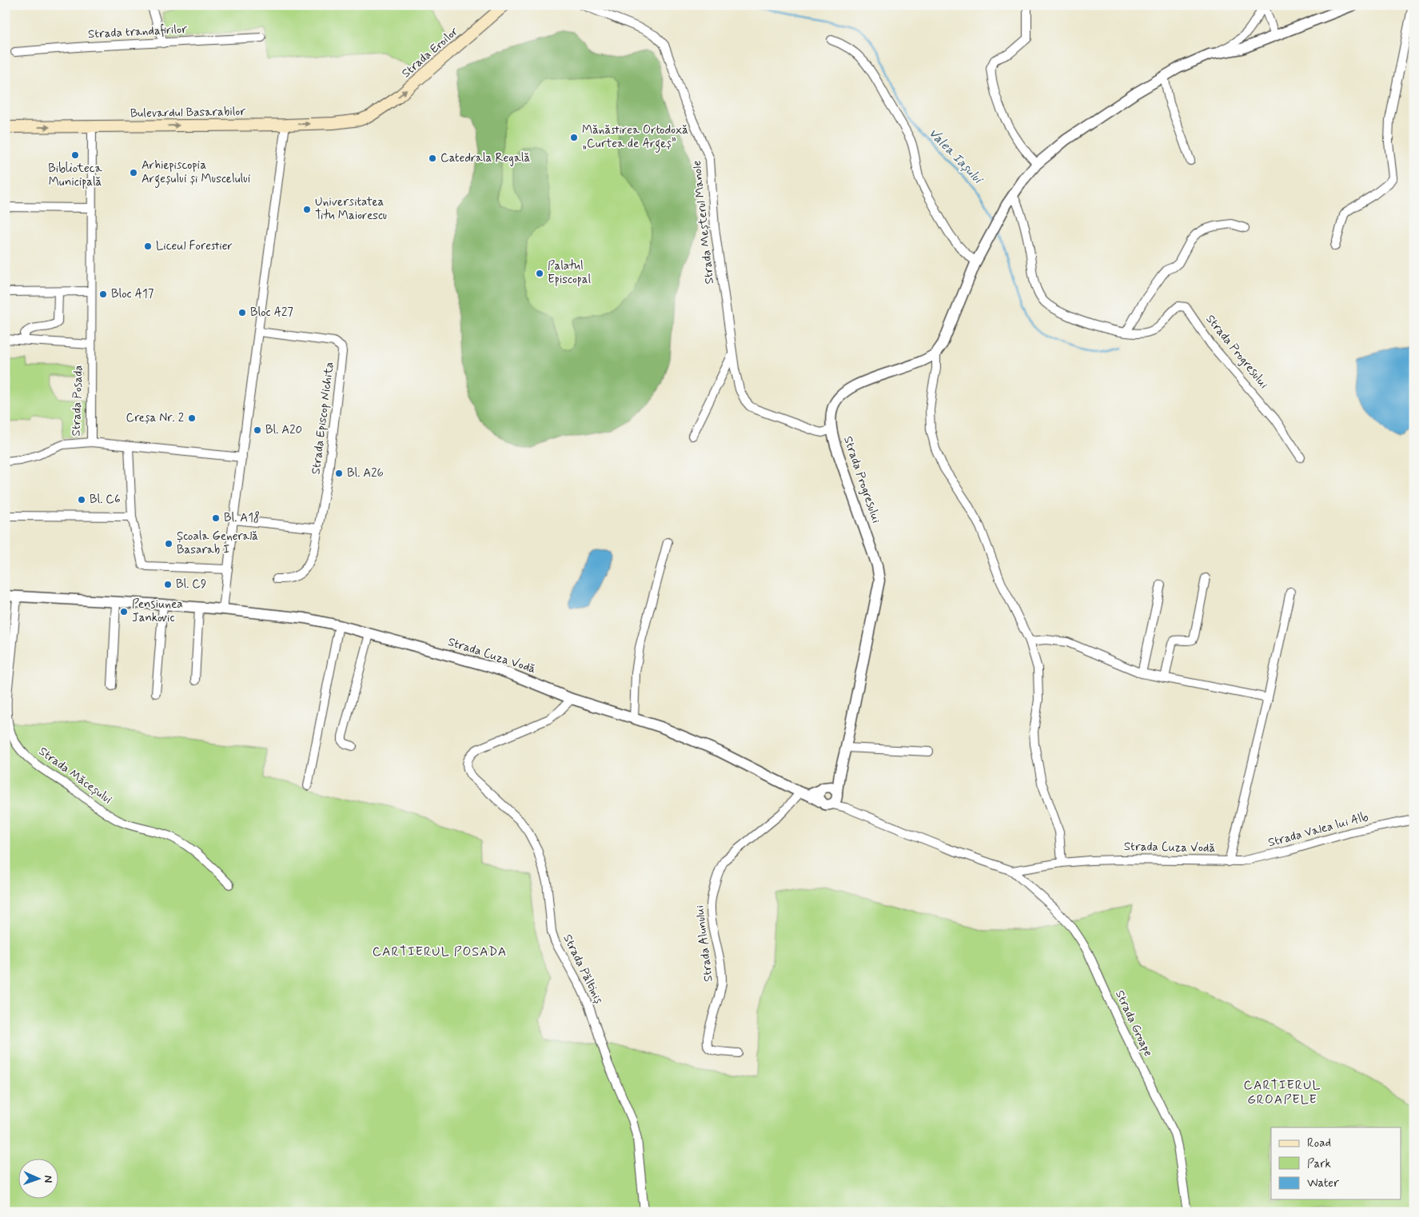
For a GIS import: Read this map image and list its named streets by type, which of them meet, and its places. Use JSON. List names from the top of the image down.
{
  "streets": {
    "main road": ["Strada Eroilor", "Bulevardul Basarabilor"],
    "street": [
      "Strada trandafirilor",
      "Strada Meșterul Manole",
      "Strada Progresului",
      "Strada Posada",
      "Strada Episcop Nichita",
      "Strada Cuza Vodă",
      "Strada Măceșului",
      "Strada Valea lui Alb",
      "Strada Alunului",
      "Strada Păltiniș",
      "Strada Groape"
    ]
  },
  "crossings": [
    ["Strada Eroilor", "Bulevardul Basarabilor"],
    ["Bulevardul Basarabilor", "Strada Posada"],
    ["Strada Meșterul Manole", "Strada Progresului"],
    ["Strada Progresului", "Strada Cuza Vodă"],
    ["Strada Cuza Vodă", "Strada Măceșului"],
    ["Strada Cuza Vodă", "Strada Valea lui Alb"],
    ["Strada Cuza Vodă", "Strada Alunului"],
    ["Strada Cuza Vodă", "Strada Păltiniș"],
    ["Strada Cuza Vodă", "Strada Groape"]
  ],
  "one_way": ["Strada Eroilor", "Bulevardul Basarabilor"],
  "districts": ["CARTIERUL POSADA", "CARTIERUL GROAPELE"],
  "water": ["Valea Iașului"],
  "places": [
    "Mănăstirea Ortodoxă „Curtea de Argeș”",
    "Biblioteca Municipală",
    "Catedrala Regală",
    "Arhiepiscopia Argeșului și Muscelului",
    "Universitatea Titu Maiorescu",
    "Liceul Forestier",
    "Palatul Episcopal",
    "Bloc A17",
    "Bloc A27",
    "Creșa Nr. 2",
    "Bl. A20",
    "Bl. A26",
    "Bl. C6",
    "Bl. A18",
    "Școala Generală Basarab I",
    "Bl. C9",
    "Pensiunea Jankovic"
  ],
  "legend": ["Road", "Park", "Water"],
  "north": "right"
}
